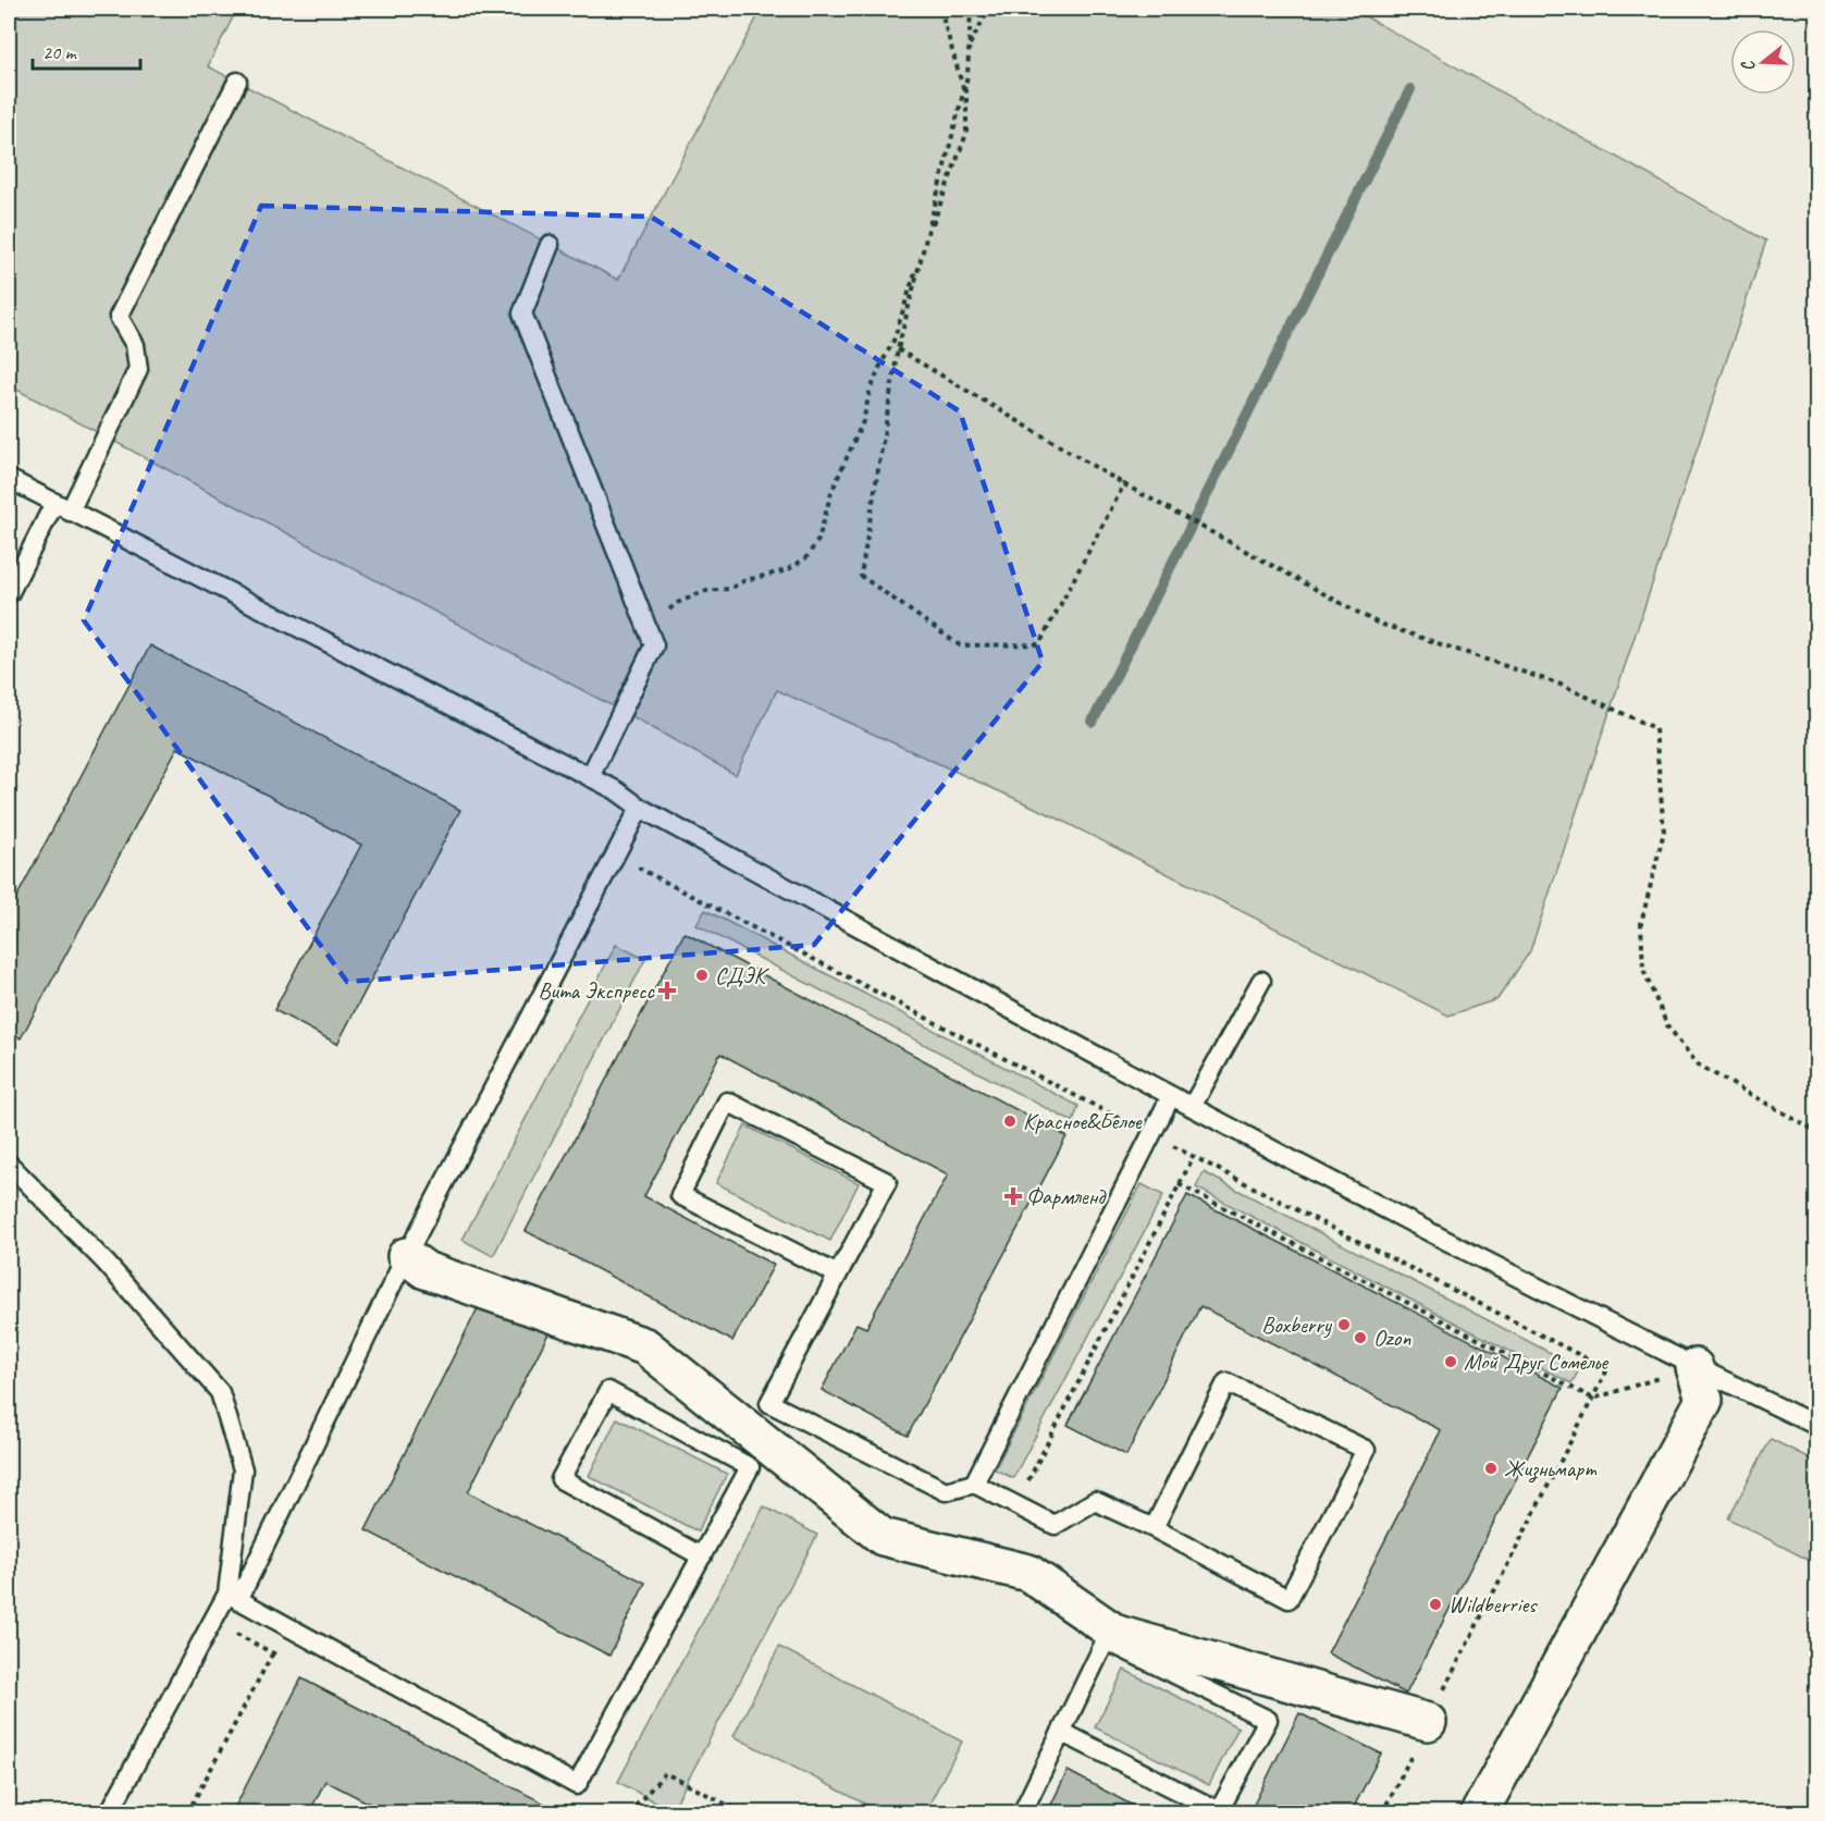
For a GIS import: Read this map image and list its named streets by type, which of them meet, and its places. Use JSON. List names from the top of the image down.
{
  "places": {
    "other": [
      "СДЭК",
      "Красное&Белое",
      "Boxberry",
      "Ozon",
      "Мой Друг Сомелье",
      "Жизньмарт",
      "Wildberries"
    ],
    "health": ["Вита Экспресс", "Фармленд"]
  },
  "scale_bar": "20 m",
  "north": "left"
}
